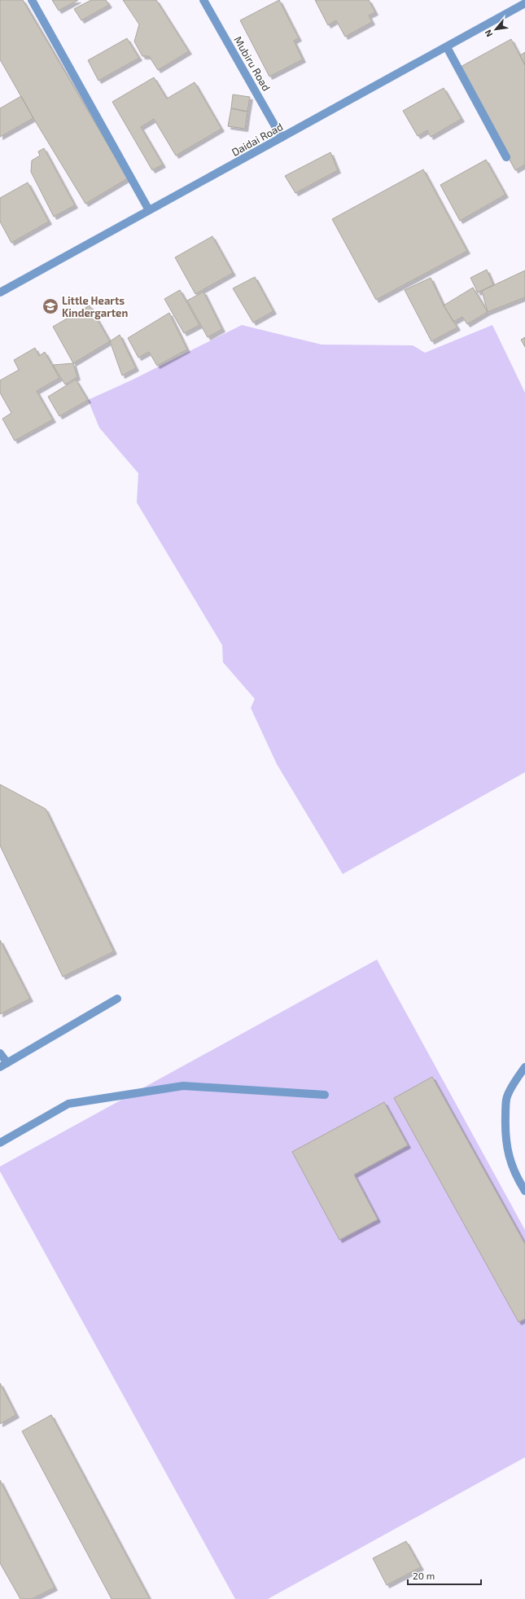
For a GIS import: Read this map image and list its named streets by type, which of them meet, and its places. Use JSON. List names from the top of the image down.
{
  "streets": {
    "street": ["Mubiru Road", "Daidai Road"]
  },
  "crossings": [
    ["Mubiru Road", "Daidai Road"]
  ],
  "places": {
    "school or university": ["Little Hearts Kindergarten"]
  },
  "scale_bar": "20 m",
  "north": "bottom left"
}
